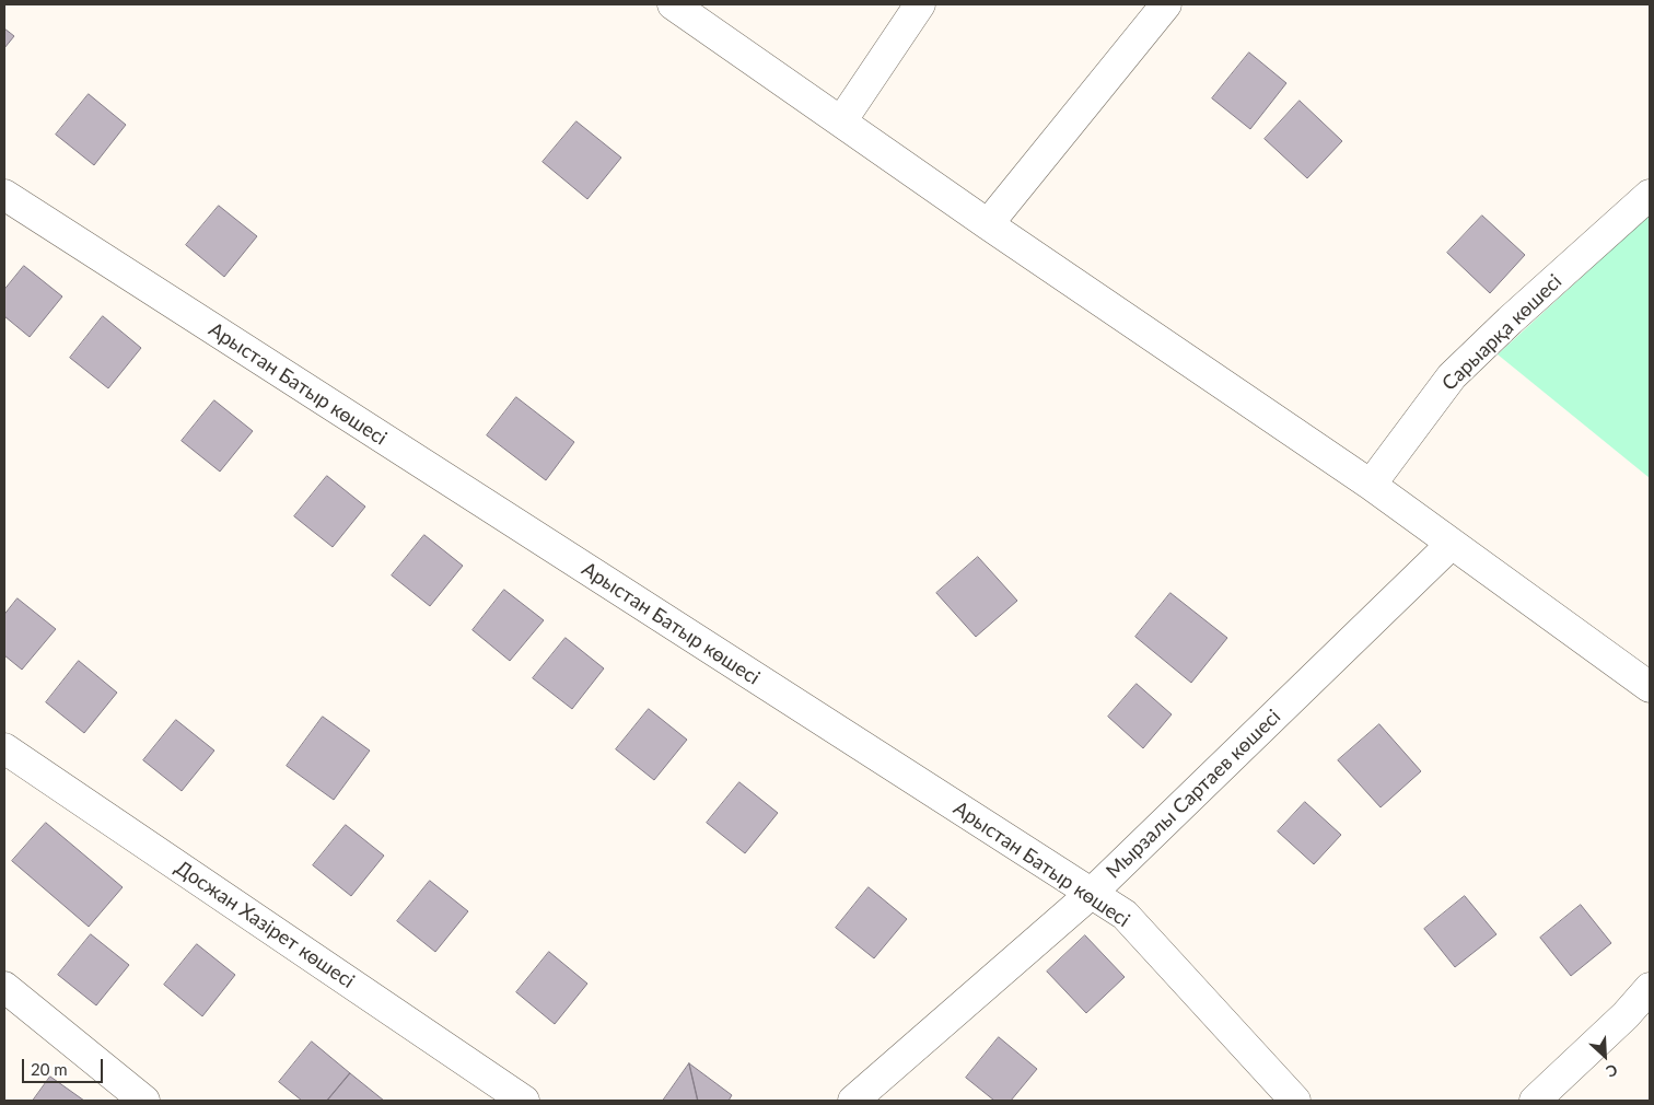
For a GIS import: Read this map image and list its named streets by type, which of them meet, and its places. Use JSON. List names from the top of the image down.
{
  "streets": {
    "street": [
      "Сарыарқа көшесі",
      "Арыстан Батыр көшесі",
      "Мырзалы Сартаев көшесі",
      "Досжан Хазірет көшесі"
    ]
  },
  "crossings": [
    ["Арыстан Батыр көшесі", "Мырзалы Сартаев көшесі"]
  ],
  "scale_bar": "20 m",
  "north": "bottom right"
}
